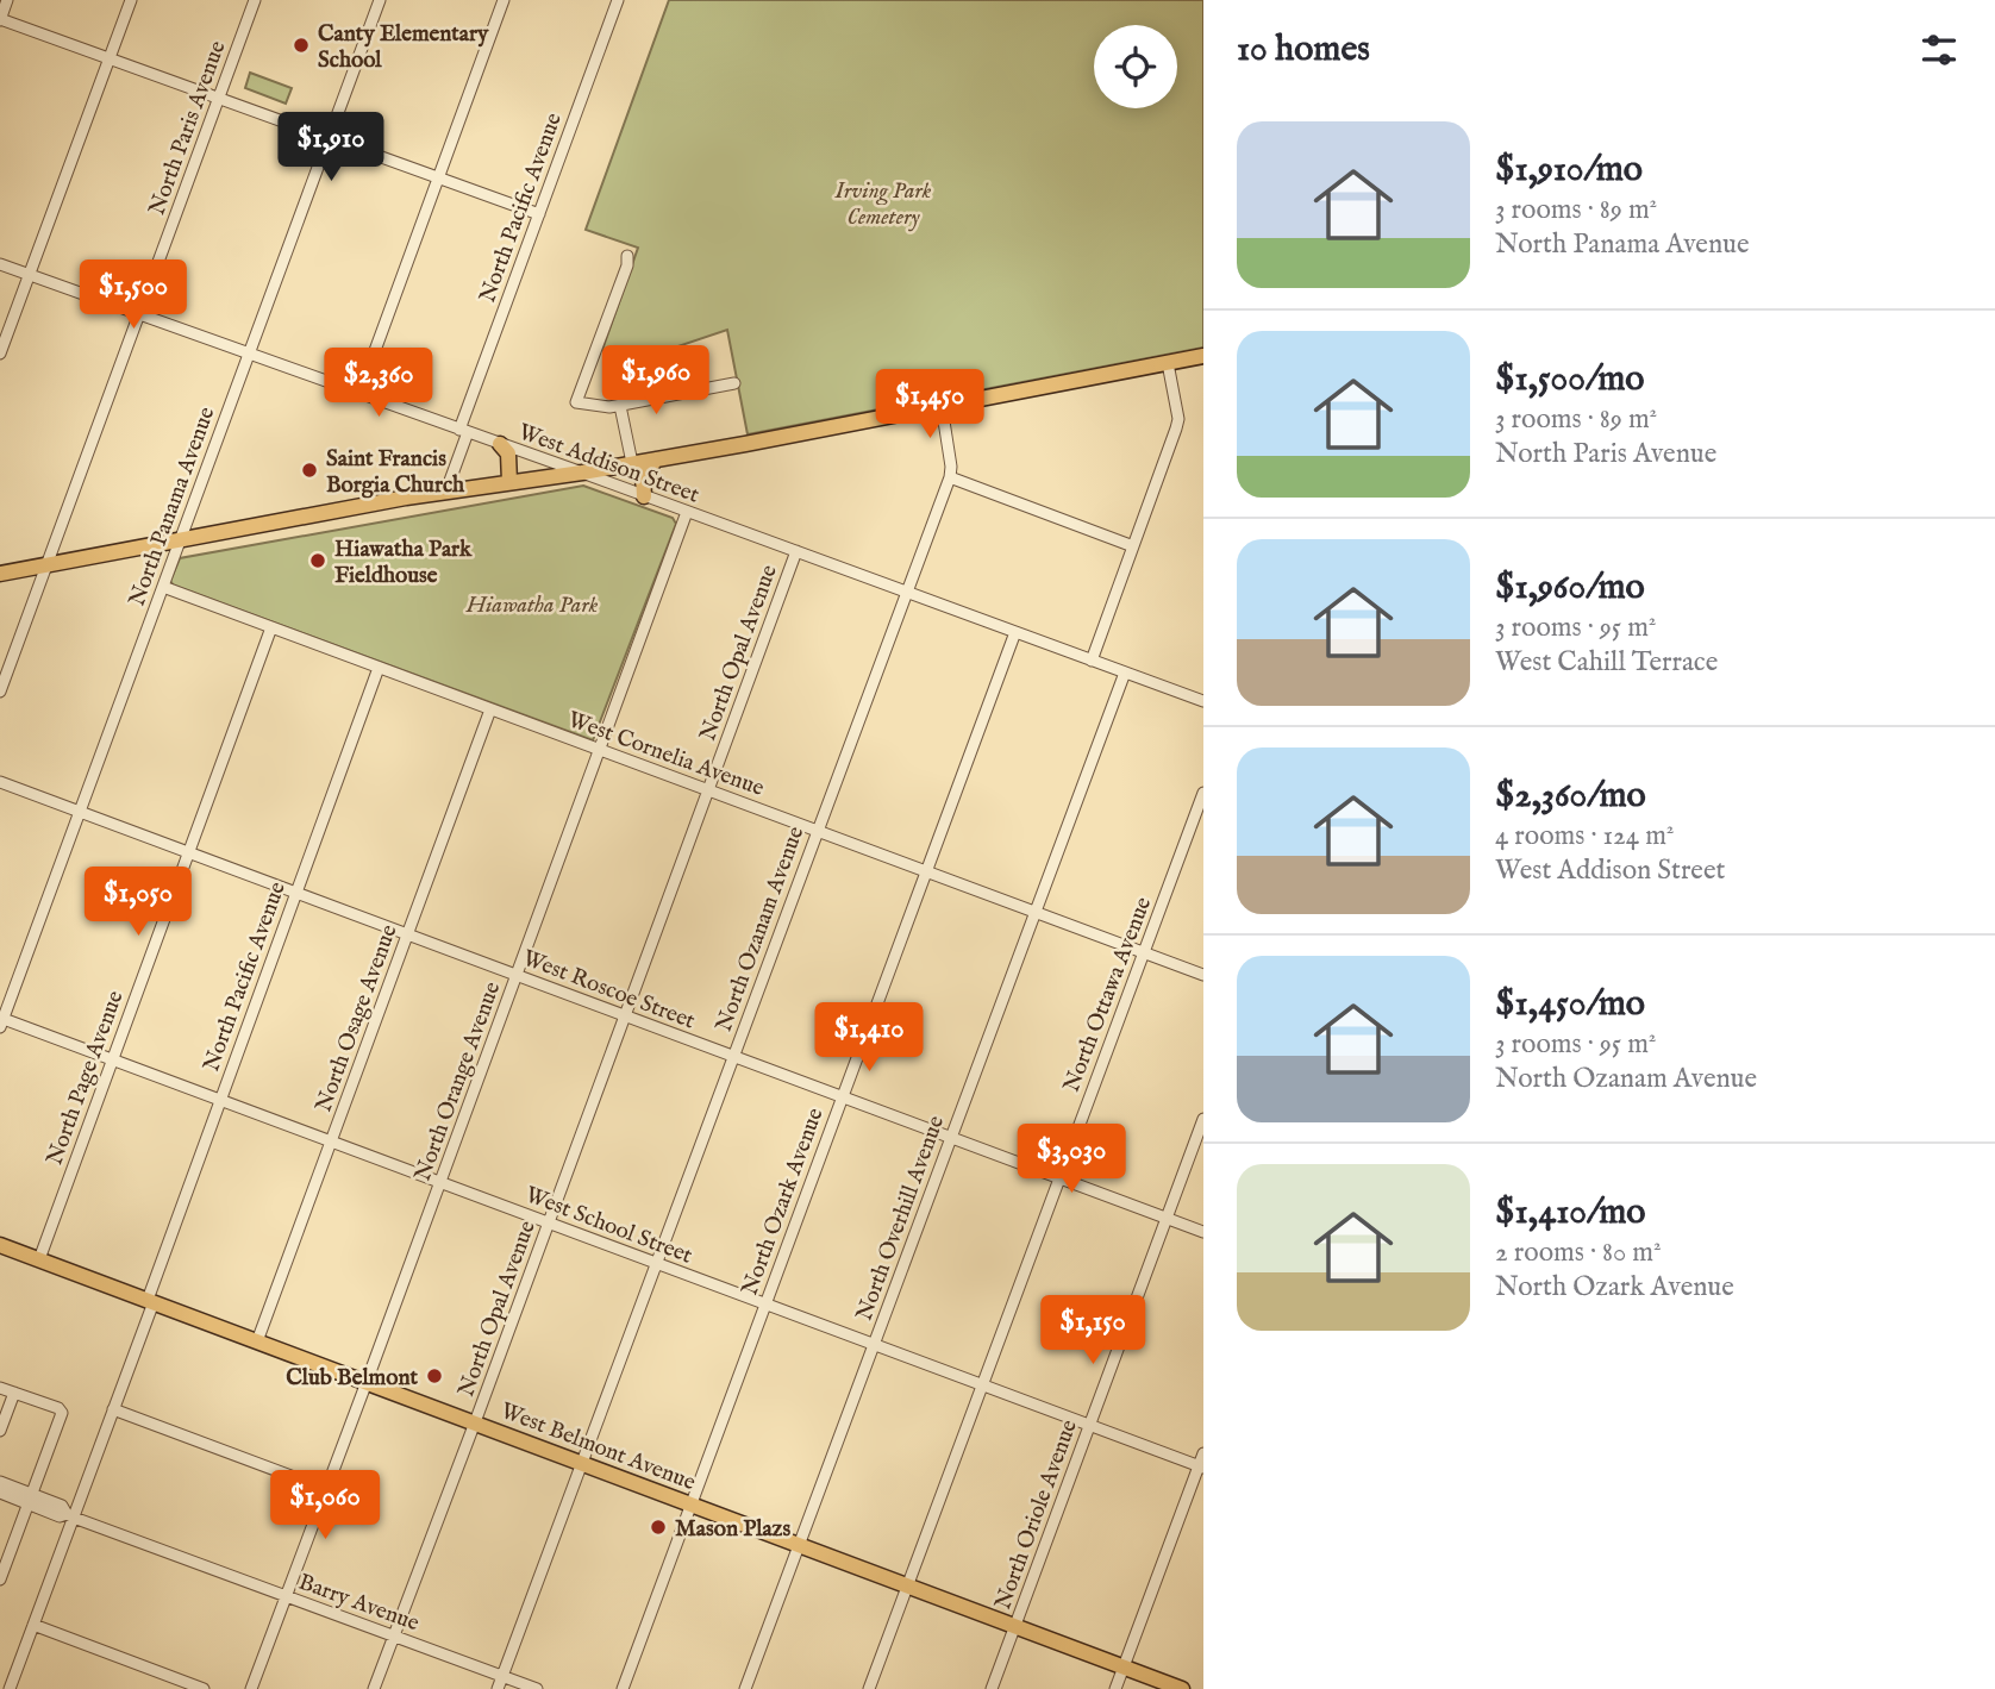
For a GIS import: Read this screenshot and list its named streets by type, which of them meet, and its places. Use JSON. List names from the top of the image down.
{
  "streets": {
    "main road": ["West Belmont Avenue"],
    "street": [
      "North Paris Avenue",
      "North Pacific Avenue",
      "West Addison Street",
      "North Panama Avenue",
      "North Opal Avenue",
      "West Cornelia Avenue",
      "North Ozanam Avenue",
      "West Roscoe Street",
      "North Ottawa Avenue",
      "North Osage Avenue",
      "North Page Avenue",
      "North Orange Avenue",
      "North Ozark Avenue",
      "North Overhill Avenue",
      "West School Street",
      "North Oriole Avenue",
      "Barry Avenue"
    ]
  },
  "crossings": [
    ["North Paris Avenue", "West Addison Street"],
    ["North Pacific Avenue", "West Addison Street"],
    ["North Pacific Avenue", "West Cornelia Avenue"],
    ["North Pacific Avenue", "West Roscoe Street"],
    ["North Pacific Avenue", "West School Street"],
    ["North Pacific Avenue", "West Belmont Avenue"],
    ["North Pacific Avenue", "Barry Avenue"],
    ["West Addison Street", "North Panama Avenue"],
    ["West Addison Street", "North Opal Avenue"],
    ["West Addison Street", "North Ozanam Avenue"],
    ["West Addison Street", "North Orange Avenue"],
    ["West Addison Street", "North Ozark Avenue"],
    ["West Addison Street", "North Overhill Avenue"],
    ["North Panama Avenue", "West Cornelia Avenue"],
    ["North Panama Avenue", "West Roscoe Street"],
    ["North Panama Avenue", "West School Street"],
    ["North Opal Avenue", "West Cornelia Avenue"],
    ["North Opal Avenue", "West Roscoe Street"],
    ["North Opal Avenue", "West School Street"],
    ["North Opal Avenue", "West Belmont Avenue"],
    ["North Opal Avenue", "Barry Avenue"],
    ["West Cornelia Avenue", "North Ozanam Avenue"],
    ["West Cornelia Avenue", "North Ottawa Avenue"],
    ["West Cornelia Avenue", "North Osage Avenue"],
    ["West Cornelia Avenue", "North Page Avenue"],
    ["West Cornelia Avenue", "North Orange Avenue"],
    ["West Cornelia Avenue", "North Ozark Avenue"],
    ["West Cornelia Avenue", "North Overhill Avenue"],
    ["North Ozanam Avenue", "West Roscoe Street"],
    ["North Ozanam Avenue", "West School Street"],
    ["North Ozanam Avenue", "West Belmont Avenue"],
    ["North Ozanam Avenue", "Barry Avenue"],
    ["West Roscoe Street", "North Ottawa Avenue"],
    ["West Roscoe Street", "North Osage Avenue"],
    ["West Roscoe Street", "North Page Avenue"],
    ["West Roscoe Street", "North Orange Avenue"],
    ["West Roscoe Street", "North Ozark Avenue"],
    ["West Roscoe Street", "North Overhill Avenue"],
    ["West Roscoe Street", "North Oriole Avenue"],
    ["North Ottawa Avenue", "West School Street"],
    ["North Ottawa Avenue", "West Belmont Avenue"],
    ["North Osage Avenue", "West School Street"],
    ["North Osage Avenue", "West Belmont Avenue"],
    ["North Page Avenue", "West School Street"],
    ["North Page Avenue", "West Belmont Avenue"],
    ["North Orange Avenue", "West School Street"],
    ["North Orange Avenue", "West Belmont Avenue"],
    ["North Orange Avenue", "Barry Avenue"],
    ["North Ozark Avenue", "West School Street"],
    ["North Ozark Avenue", "West Belmont Avenue"],
    ["North Overhill Avenue", "West School Street"],
    ["North Overhill Avenue", "West Belmont Avenue"],
    ["West School Street", "North Oriole Avenue"],
    ["West Belmont Avenue", "North Oriole Avenue"]
  ],
  "parks": ["Irving Park Cemetery", "Hiawatha Park"],
  "places": [
    "Canty Elementary School",
    "Saint Francis Borgia Church",
    "Hiawatha Park Fieldhouse",
    "Club Belmont",
    "Mason Plazs"
  ],
  "page": {
    "heading": "10 homes",
    "list": [
      {
        "name": "$1,910/mo",
        "note": "3 rooms · 89 m² · North Panama Avenue"
      },
      {
        "name": "$1,500/mo",
        "note": "3 rooms · 89 m² · North Paris Avenue"
      },
      {
        "name": "$1,960/mo",
        "note": "3 rooms · 95 m² · West Cahill Terrace"
      },
      {
        "name": "$2,360/mo",
        "note": "4 rooms · 124 m² · West Addison Street"
      },
      {
        "name": "$1,450/mo",
        "note": "3 rooms · 95 m² · North Ozanam Avenue"
      },
      {
        "name": "$1,410/mo",
        "note": "2 rooms · 80 m² · North Ozark Avenue"
      }
    ],
    "price": [
      "$1,910",
      "$1,500",
      "$1,960",
      "$2,360",
      "$1,450",
      "$1,050",
      "$1,410",
      "$3,030",
      "$1,150",
      "$1,060"
    ]
  }
}
